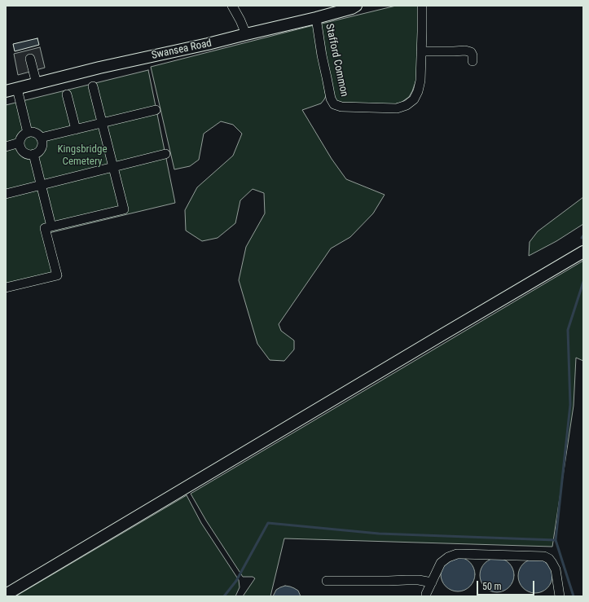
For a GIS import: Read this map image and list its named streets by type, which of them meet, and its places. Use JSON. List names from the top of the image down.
{
  "streets": {
    "main road": ["Swansea Road"],
    "street": ["Stafford Common"]
  },
  "crossings": [
    ["Swansea Road", "Stafford Common"]
  ],
  "parks": ["Kingsbridge Cemetery"],
  "scale_bar": "50 m"
}
